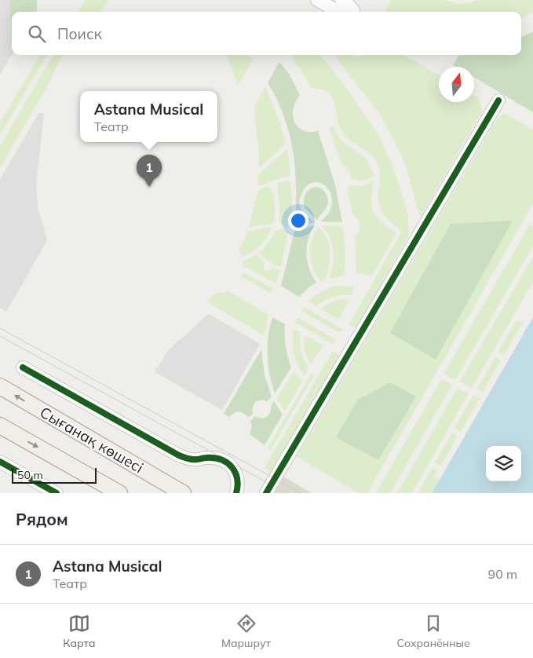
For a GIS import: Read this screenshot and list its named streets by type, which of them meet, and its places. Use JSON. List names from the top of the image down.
{
  "streets": {
    "main road": ["Сығанақ көшесі"]
  },
  "scale_bar": "50 m",
  "north": "top",
  "page": {
    "search": "Поиск",
    "popup": ["Astana Musical", "Театр"],
    "pins": "1",
    "scale": "50 m",
    "heading": "Рядом",
    "list": [
      {
        "mark": "1",
        "name": "Astana Musical",
        "note": "Театр",
        "value": "90 m"
      }
    ],
    "nav": ["Карта", "Маршрут", "Сохранённые"]
  }
}
